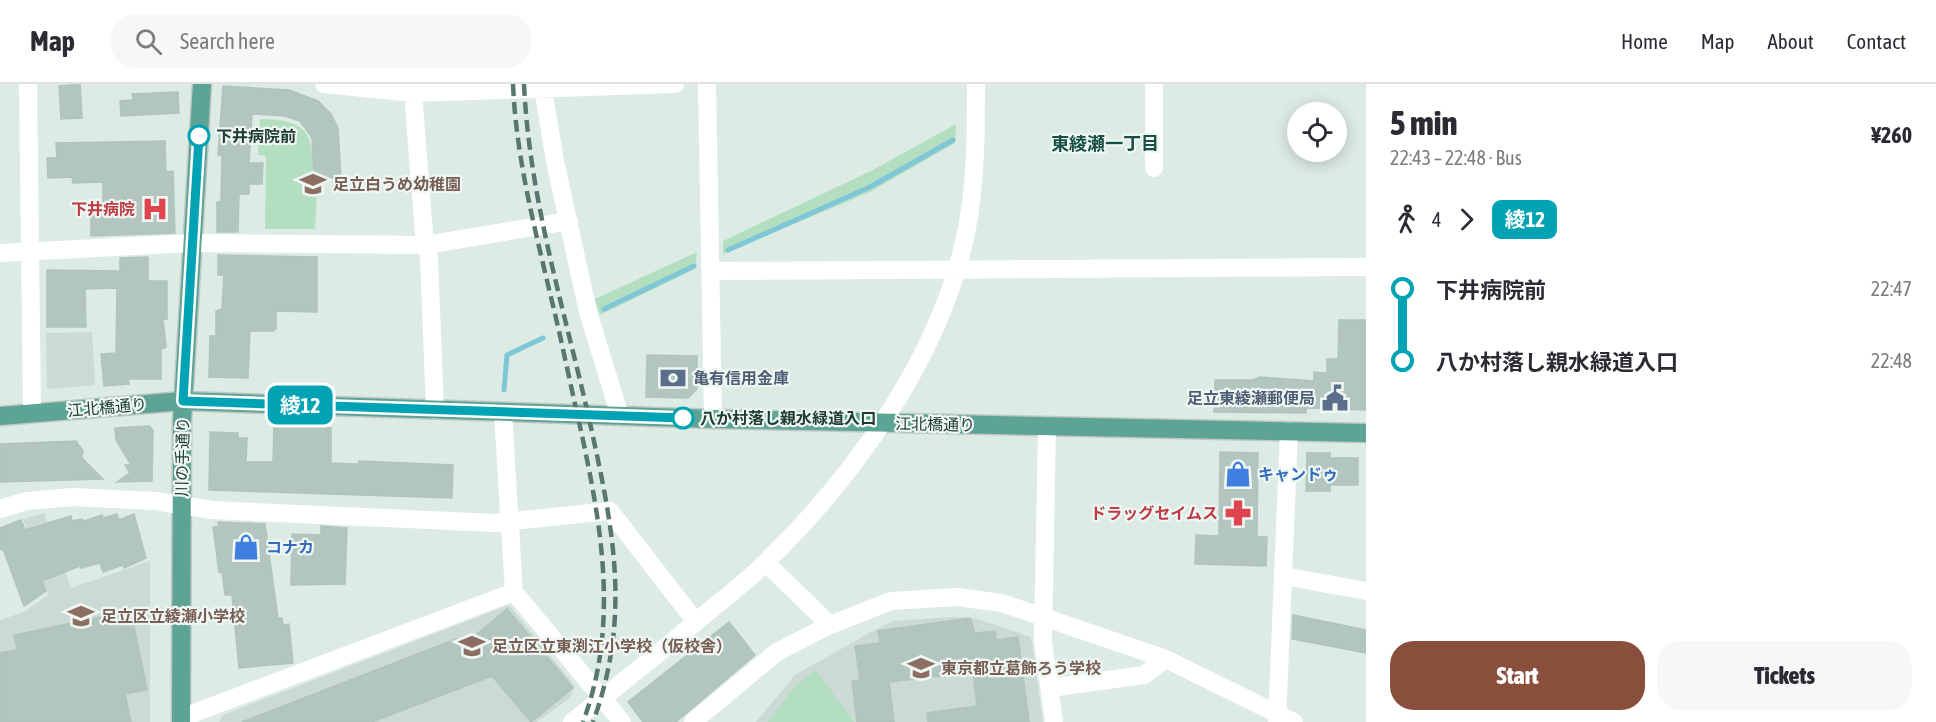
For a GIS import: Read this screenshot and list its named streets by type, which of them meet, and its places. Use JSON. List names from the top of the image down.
{
  "streets": {
    "main road": ["江北橋通り", "川の手通り"]
  },
  "crossings": [
    ["江北橋通り", "川の手通り"]
  ],
  "districts": ["東綾瀬一丁目"],
  "places": {
    "other": ["下井病院前", "八か村落し親水緑道入口"],
    "school or university": [
      "足立白うめ幼稚園",
      "足立区立綾瀬小学校",
      "足立区立東渕江小学校（仮校舎）",
      "東京都立葛飾ろう学校"
    ],
    "hospital": ["下井病院"],
    "bank": ["亀有信用金庫"],
    "public building": ["足立東綾瀬郵便局"],
    "shop": ["キャンドゥ", "コナカ"],
    "pharmacy": ["ドラッグセイムス"]
  },
  "lines": ["bus line 綾12"],
  "page": {
    "header": "Map",
    "search": "Search here",
    "nav": [
      "Home",
      "Map",
      "About",
      "Contact"
    ],
    "on_map": "綾12",
    "heading": ["5 min", "22:43 – 22:48 · Bus", "¥260"],
    "legs": ["4", "綾12"],
    "list": [
      {
        "name": "下井病院前",
        "value": "22:47"
      },
      {
        "name": "八か村落し親水緑道入口",
        "value": "22:48"
      }
    ],
    "buttons": ["Start", "Tickets"]
  }
}
